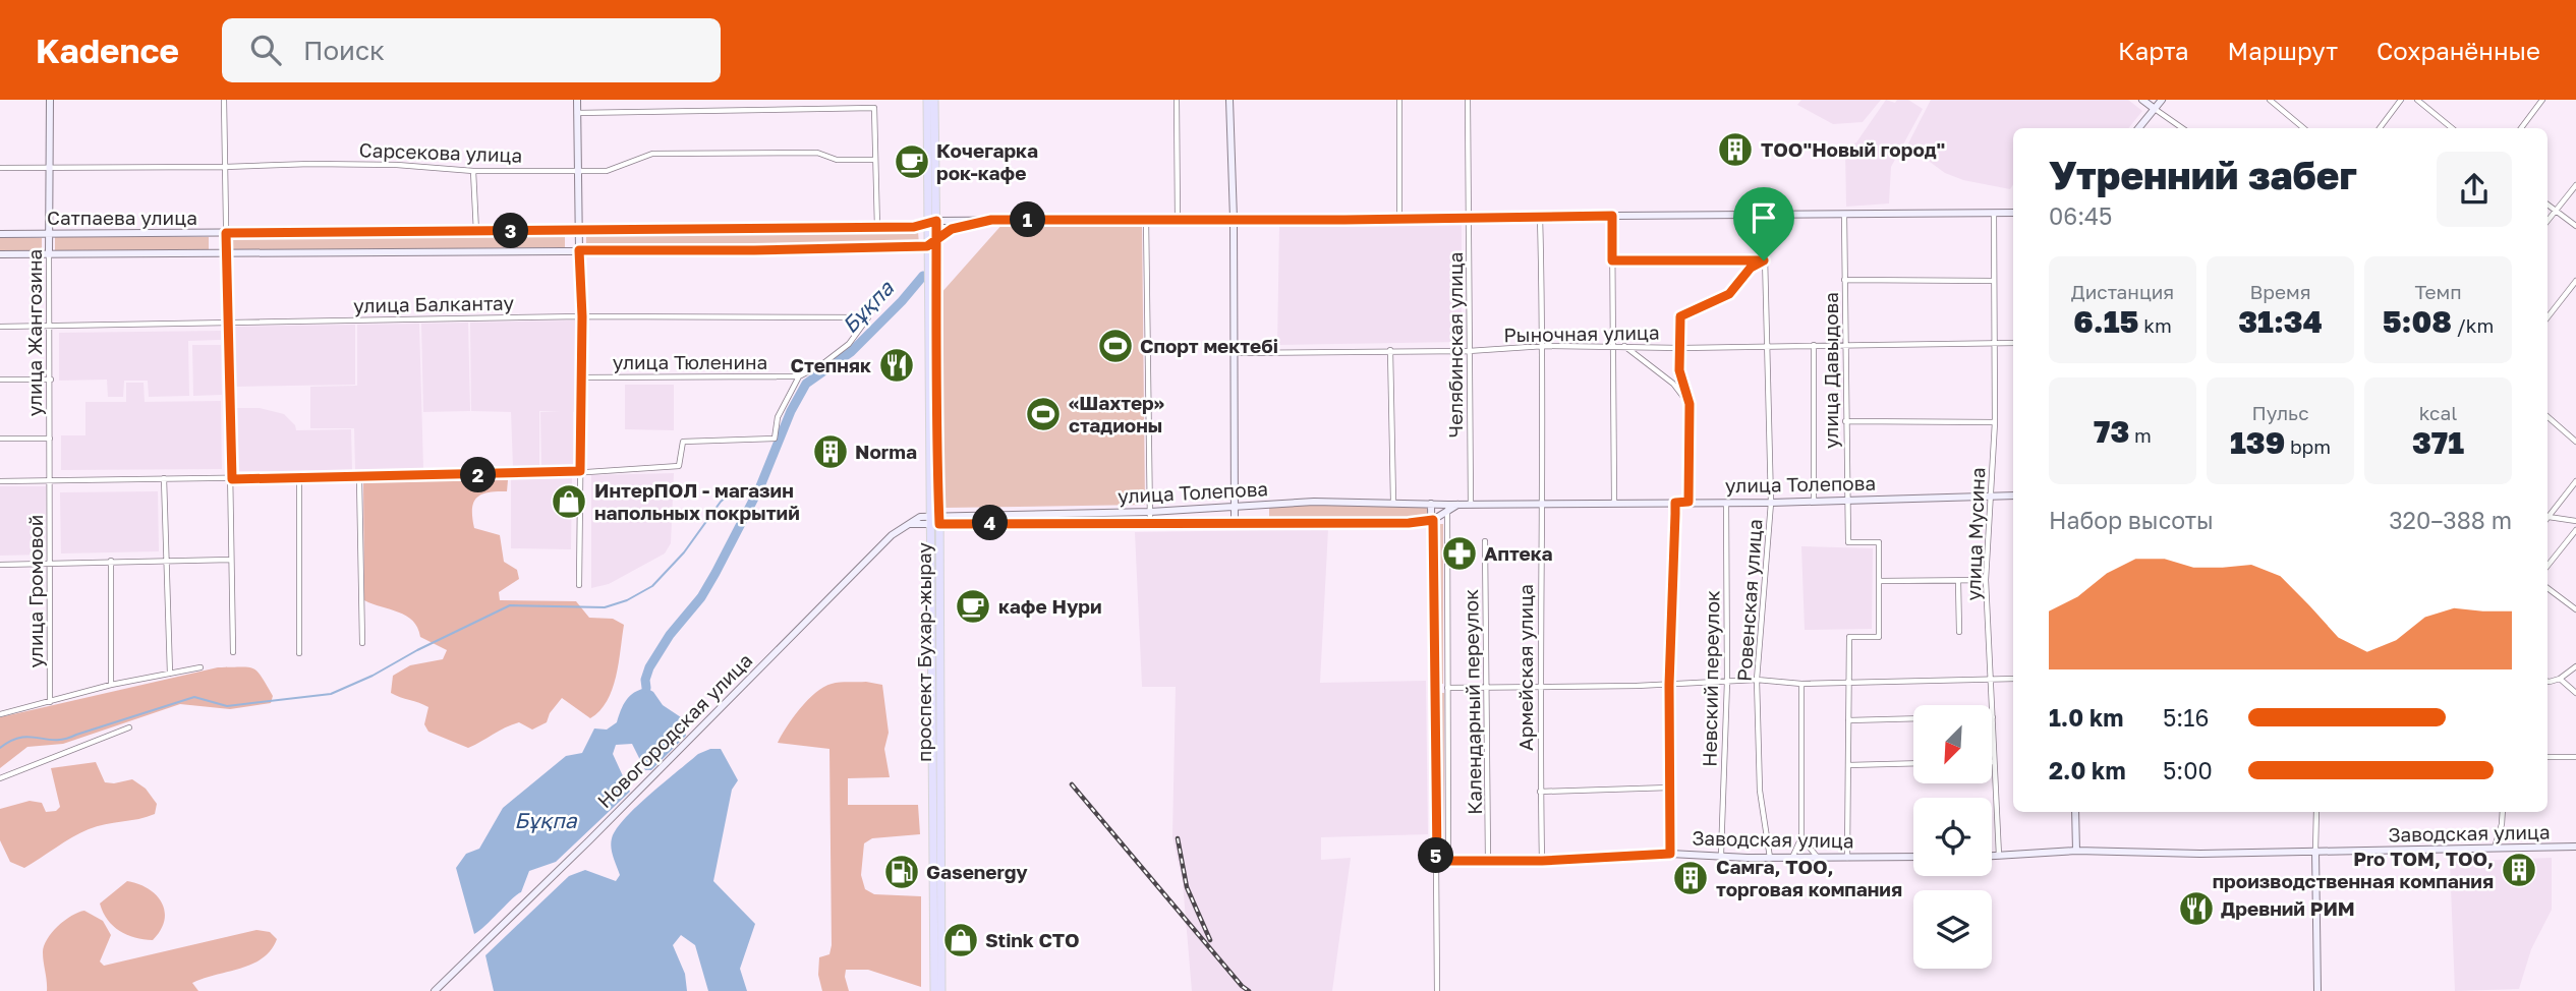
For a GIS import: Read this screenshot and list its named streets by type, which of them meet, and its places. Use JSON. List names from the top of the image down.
{
  "streets": {
    "main road": ["проспект Бухар-жырау"],
    "street": [
      "Сарсекова улица",
      "Сатпаева улица",
      "улица Балкантау",
      "улица Жангозина",
      "Рыночная улица",
      "Челябинская улица",
      "улица Тюленина",
      "улица Давыдова",
      "улица Толепова",
      "улица Мусина",
      "улица Громовой",
      "Ровенская улица",
      "Армейская улица",
      "Невский переулок",
      "Календарный переулок",
      "Новогородская улица",
      "Заводская улица"
    ]
  },
  "crossings": [
    ["Сарсекова улица", "улица Жангозина"],
    ["Сатпаева улица", "улица Жангозина"],
    ["Сатпаева улица", "Челябинская улица"],
    ["Сатпаева улица", "улица Давыдова"],
    ["Сатпаева улица", "улица Мусина"],
    ["Сатпаева улица", "Ровенская улица"],
    ["Сатпаева улица", "проспект Бухар-жырау"],
    ["Сатпаева улица", "Армейская улица"],
    ["улица Балкантау", "улица Жангозина"],
    ["улица Балкантау", "улица Тюленина"],
    ["улица Жангозина", "улица Громовой"],
    ["Рыночная улица", "Челябинская улица"],
    ["Рыночная улица", "улица Давыдова"],
    ["Рыночная улица", "улица Мусина"],
    ["Рыночная улица", "Ровенская улица"],
    ["Рыночная улица", "Армейская улица"],
    ["Челябинская улица", "улица Толепова"],
    ["улица Давыдова", "улица Толепова"],
    ["улица Давыдова", "Заводская улица"],
    ["улица Толепова", "улица Мусина"],
    ["улица Толепова", "Ровенская улица"],
    ["улица Толепова", "проспект Бухар-жырау"],
    ["улица Толепова", "Армейская улица"],
    ["улица Толепова", "Невский переулок"],
    ["улица Толепова", "Новогородская улица"],
    ["улица Мусина", "Заводская улица"],
    ["Ровенская улица", "Заводская улица"],
    ["проспект Бухар-жырау", "Новогородская улица"],
    ["Армейская улица", "Заводская улица"],
    ["Невский переулок", "Заводская улица"],
    ["Календарный переулок", "Заводская улица"]
  ],
  "water": ["Бұқпа"],
  "places": {
    "building": [
      "ТОО\"Новый город\"",
      "Norma",
      "Pro TOM, ТОО, производственная компания",
      "Самга, ТОО, торговая компания"
    ],
    "cafe": ["Кочегарка рок-кафе", "кафе Нури"],
    "sports": ["Спорт мектебі", "«Шахтер» стадионы"],
    "restaurant": ["Степняк", "Древний РИМ"],
    "shop": ["ИнтерПОЛ - магазин напольных покрытий", "Stink СТО"],
    "pharmacy": ["Аптека"],
    "fuel station": ["Gasenergy"]
  },
  "north": "bottom left",
  "page": {
    "header": "Kadence",
    "search": "Поиск",
    "nav": ["Карта", "Маршрут", "Сохранённые"],
    "heading": ["Утренний забег", "06:45"],
    "pins": [
      "1",
      "3",
      "2",
      "4",
      "5"
    ],
    "stats": [
      ["Дистанция", "6.15 km"],
      ["Время", "31:34"],
      ["Темп", "5:08 /km"],
      ["73 m"],
      ["Пульс", "139 bpm"],
      ["kcal", "371"]
    ],
    "chart": ["Набор высоты", "320–388 m"],
    "list": [
      {
        "name": "1.0 km",
        "note": "5:16"
      },
      {
        "name": "2.0 km",
        "note": "5:00"
      }
    ]
  }
}
